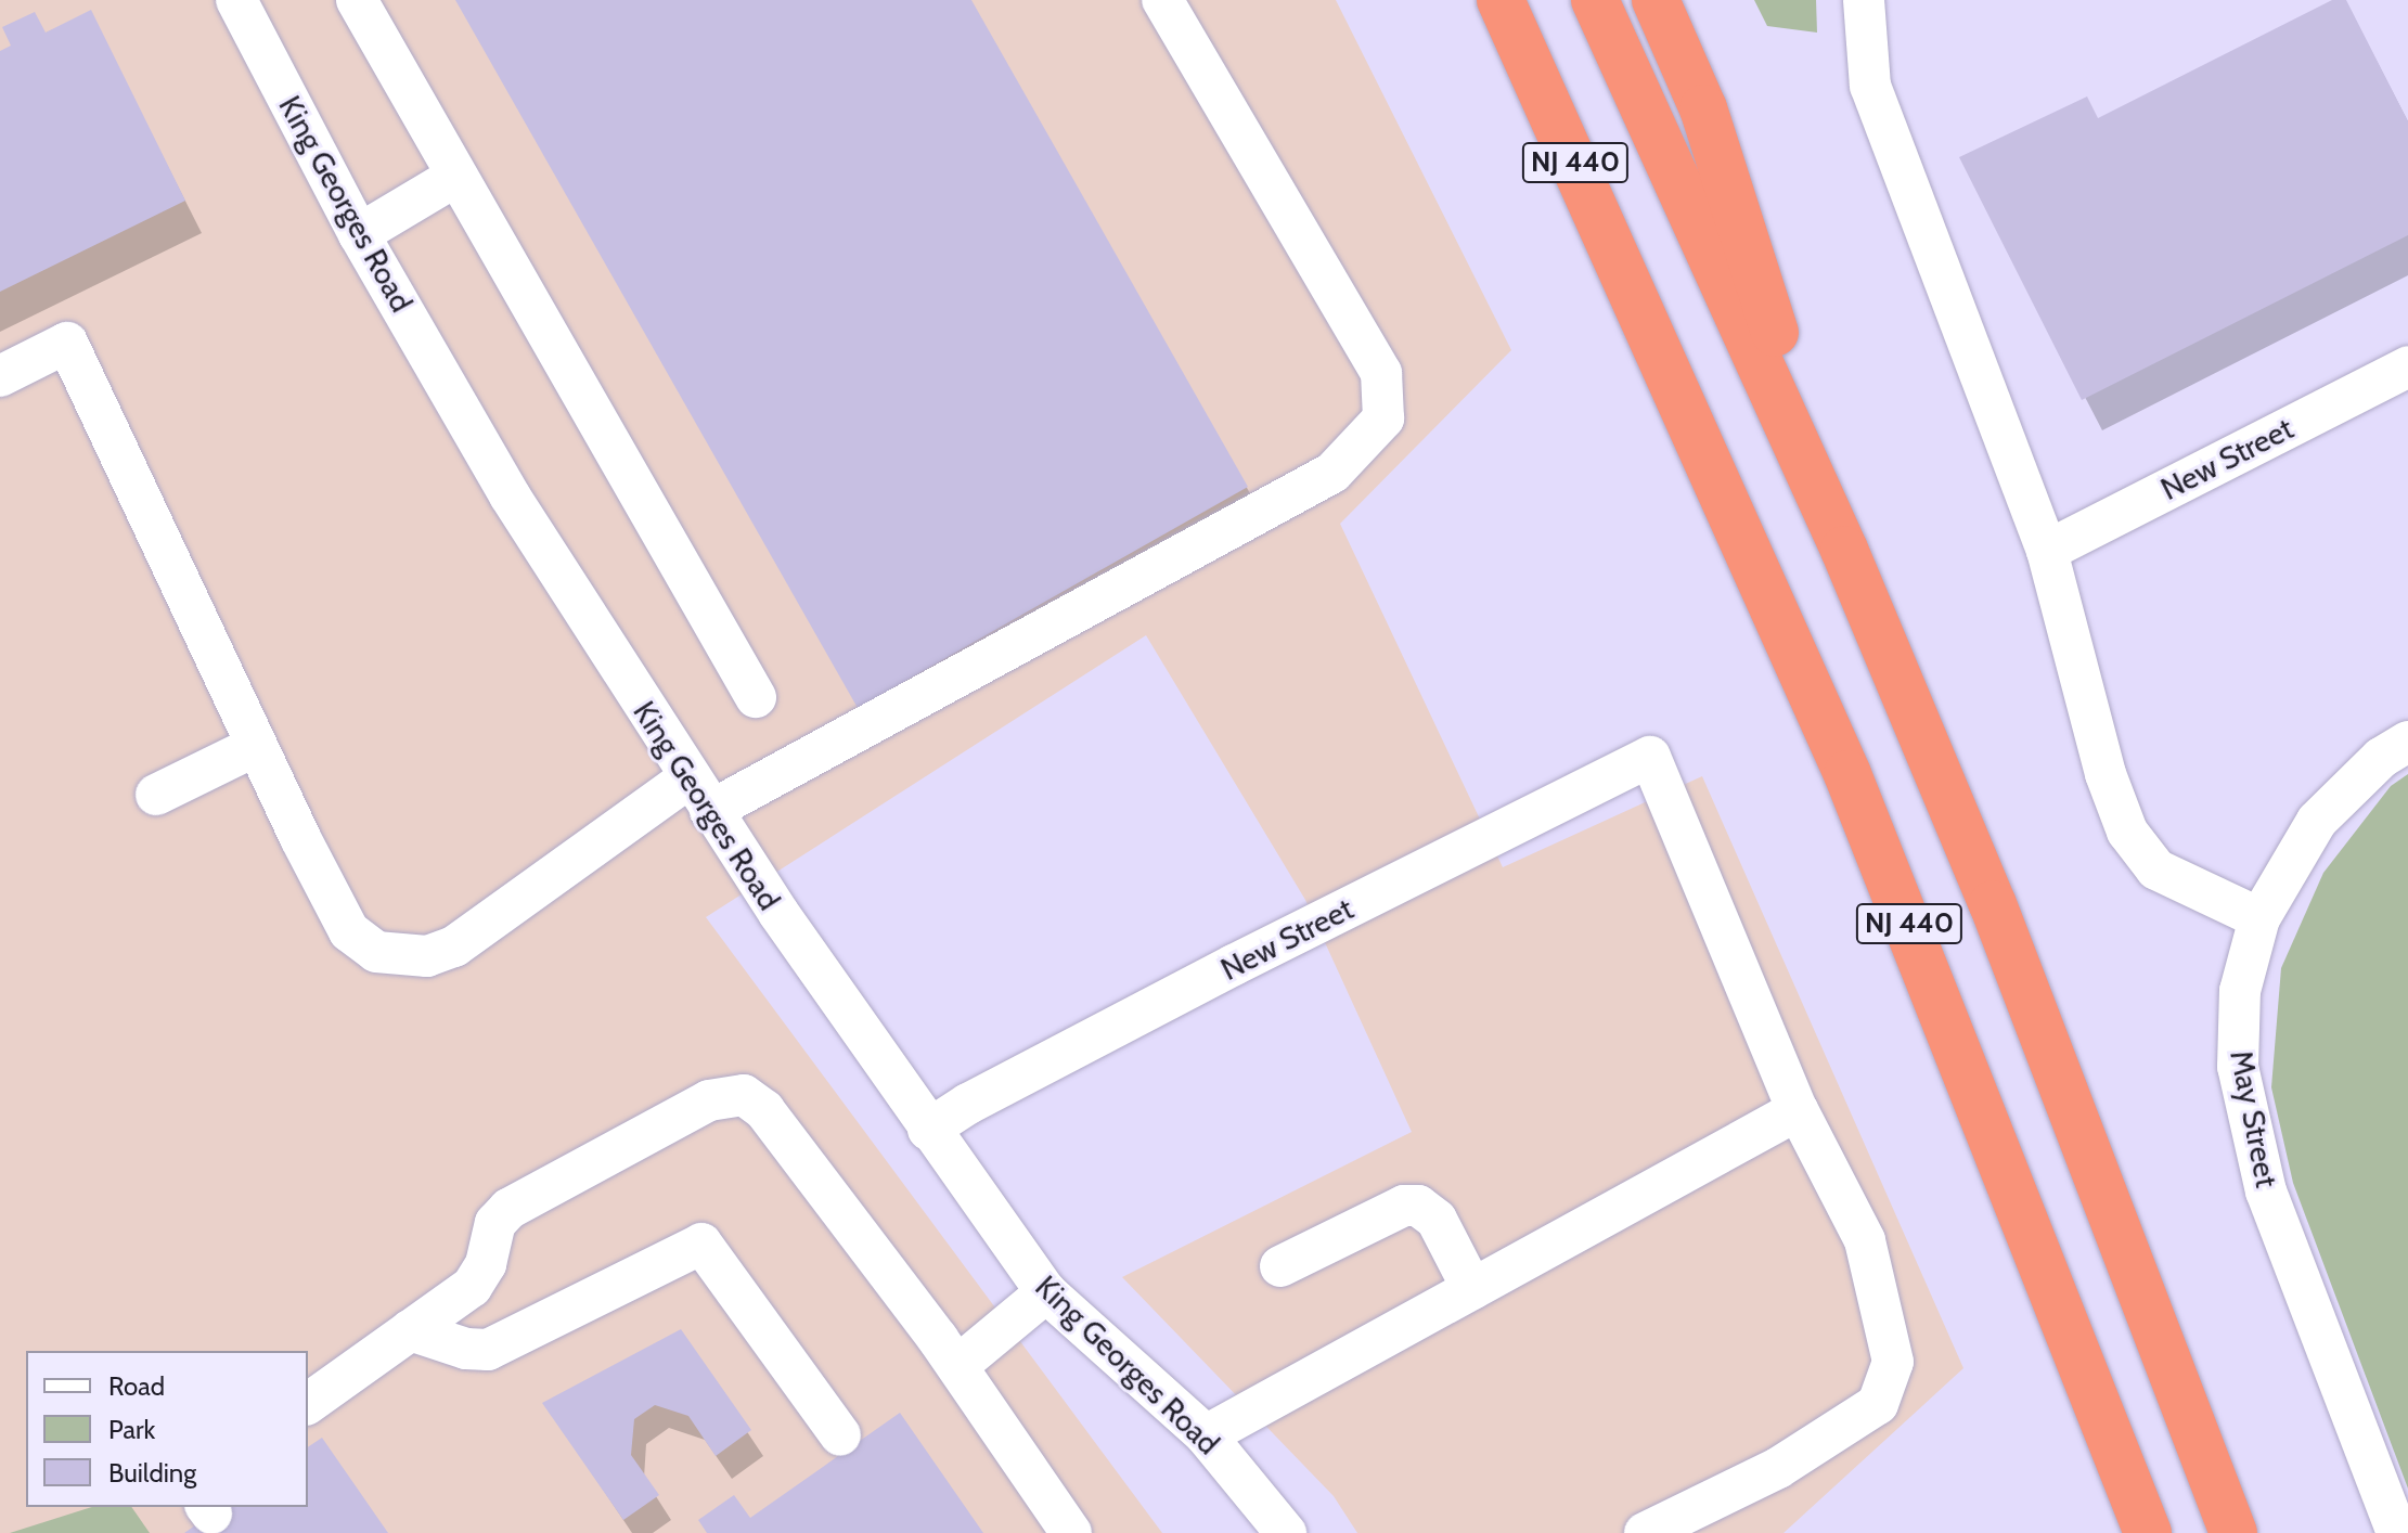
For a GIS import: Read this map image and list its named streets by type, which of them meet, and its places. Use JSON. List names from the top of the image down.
{
  "streets": {
    "highway": ["NJ 440"],
    "street": ["King Georges Road", "New Street", "May Street"]
  },
  "crossings": [
    ["King Georges Road", "New Street"]
  ],
  "legend": ["Road", "Park", "Building"]
}
